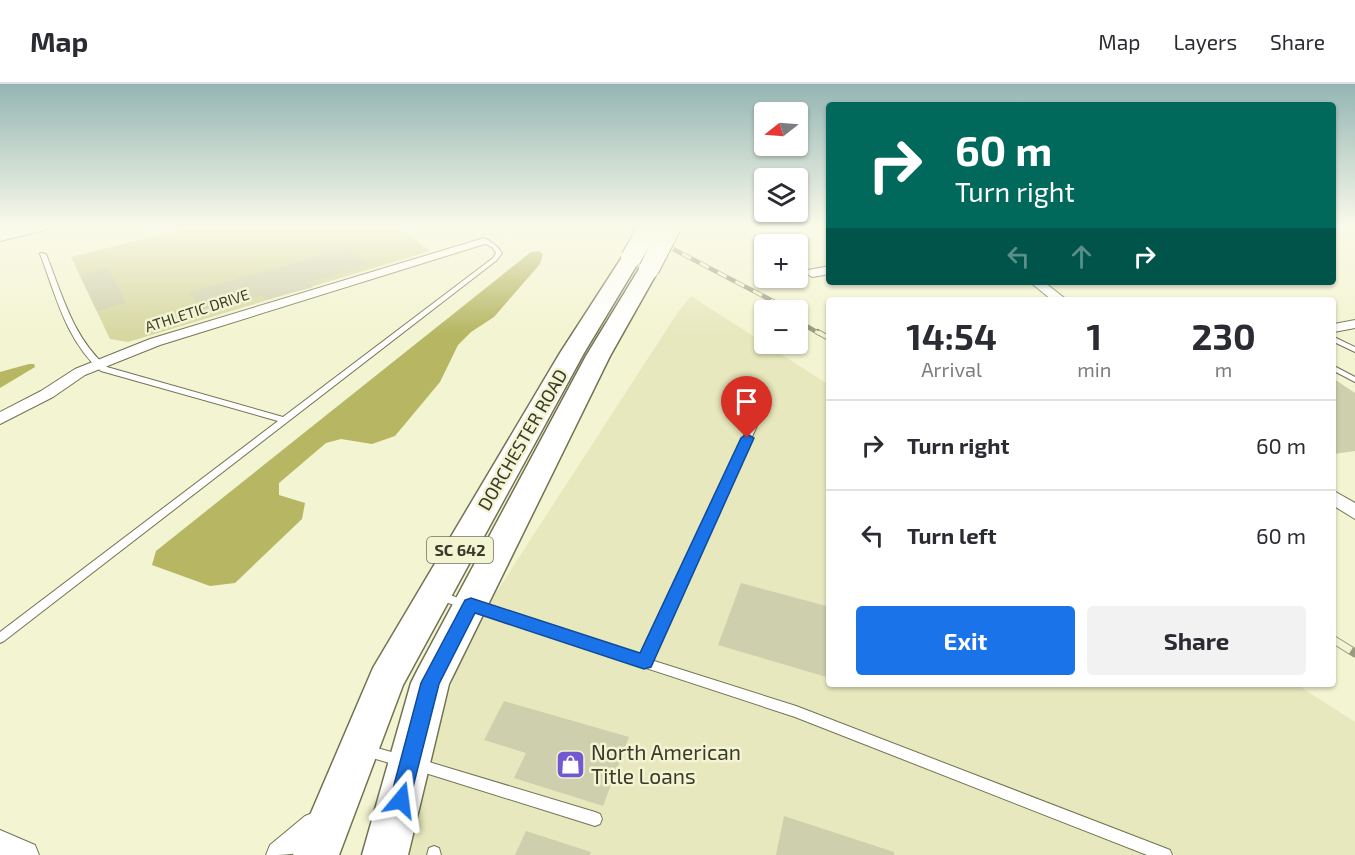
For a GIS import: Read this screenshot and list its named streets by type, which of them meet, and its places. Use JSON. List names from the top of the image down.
{
  "streets": {
    "main road": ["DORCHESTER ROAD", "SC 642"],
    "street": ["ATHLETIC DRIVE"]
  },
  "places": {
    "shop": ["North American Title Loans"]
  },
  "north": "left",
  "page": {
    "header": "Map",
    "nav": ["Map", "Layers", "Share"],
    "map_buttons": ["+", "−"],
    "turn": ["60 m", "Turn right"],
    "eta": [
      "14:54",
      "Arrival",
      "1",
      "min",
      "230",
      "m"
    ],
    "list": [
      {
        "name": "Turn right",
        "value": "60 m"
      },
      {
        "name": "Turn left",
        "value": "60 m"
      }
    ],
    "buttons": ["Exit", "Share"]
  }
}
